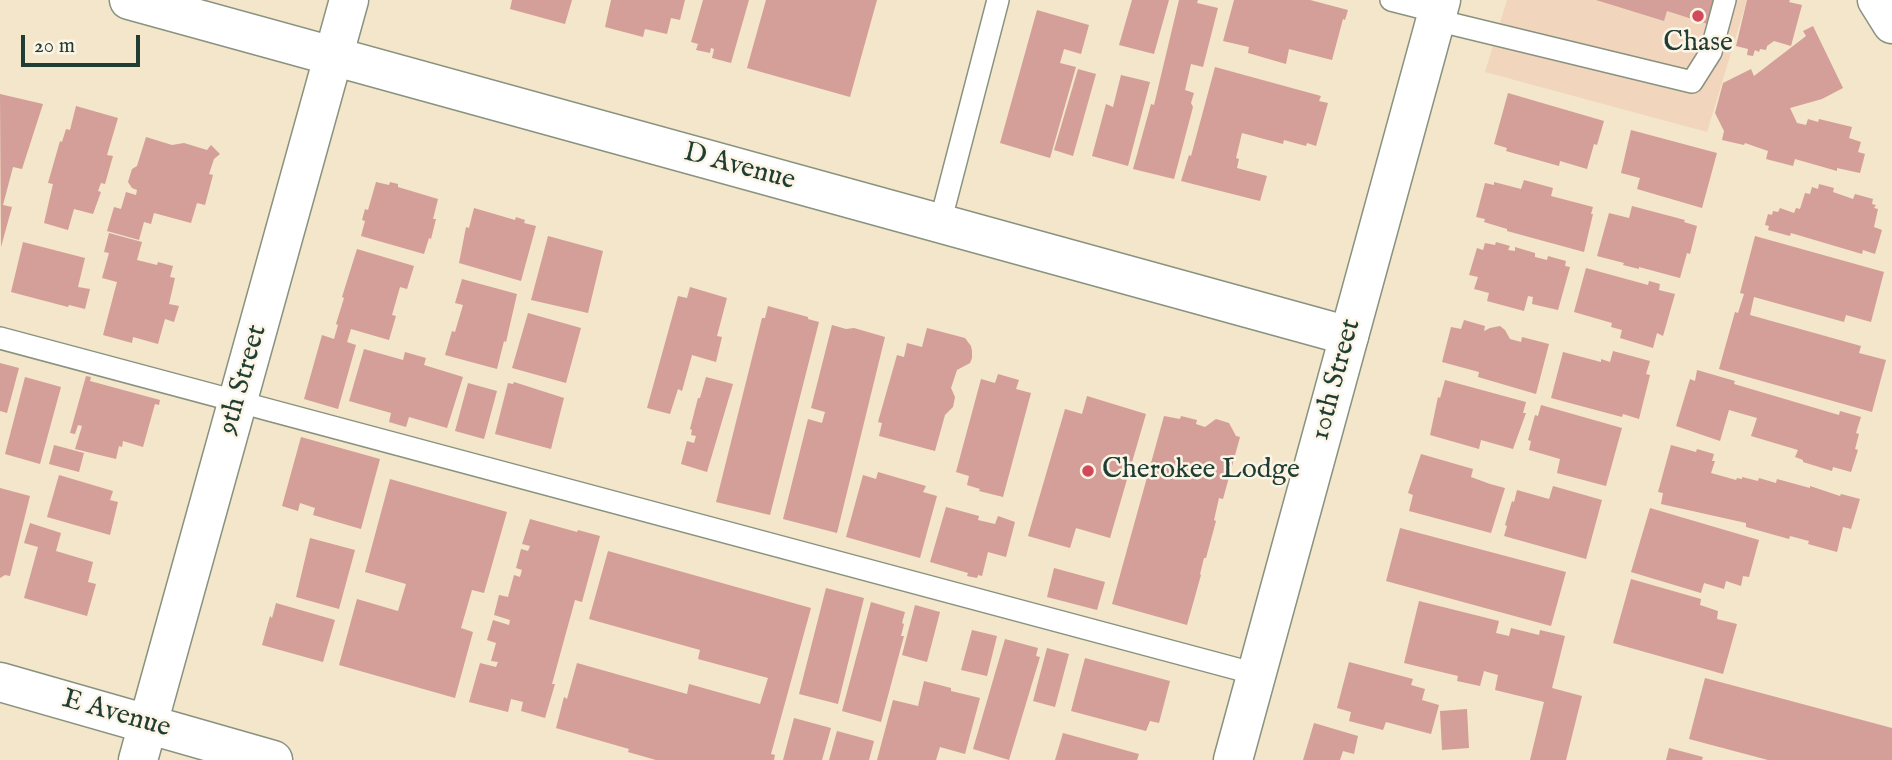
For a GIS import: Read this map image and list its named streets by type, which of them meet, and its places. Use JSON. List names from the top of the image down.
{
  "streets": {
    "street": [
      "D Avenue",
      "9th Street",
      "10th Street",
      "E Avenue"
    ]
  },
  "crossings": [
    ["D Avenue", "9th Street"],
    ["D Avenue", "10th Street"],
    ["9th Street", "E Avenue"]
  ],
  "places": ["Chase", "Cherokee Lodge"],
  "scale_bar": "20 m"
}
